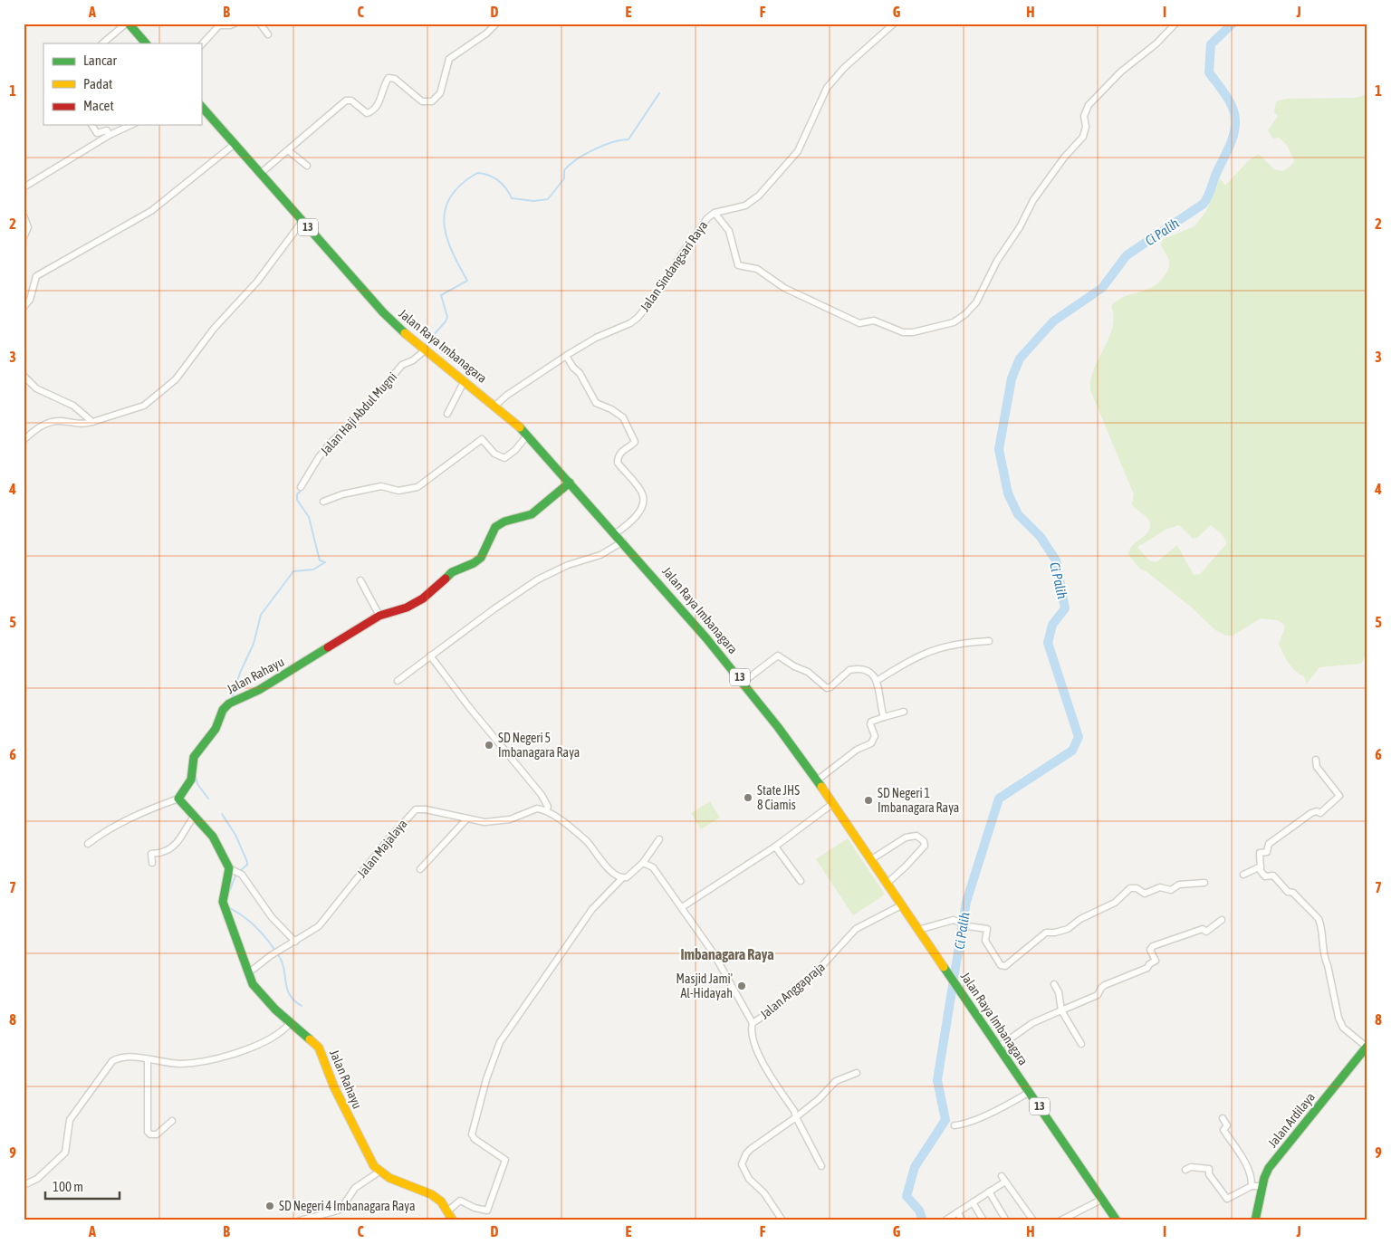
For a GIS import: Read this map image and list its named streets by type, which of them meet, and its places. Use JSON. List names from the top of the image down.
{
  "streets": {
    "main road": [
      "13",
      "Jalan Raya Imbanagara",
      "Jalan Rahayu",
      "Jalan Ardilaya"
    ],
    "street": [
      "Jalan Sindangsari Raya",
      "Jalan Haji Abdul Mugni",
      "Jalan Majalaya",
      "Jalan Anggapraja"
    ]
  },
  "crossings": [
    ["Jalan Sindangsari Raya", "Jalan Raya Imbanagara"],
    ["Jalan Raya Imbanagara", "Jalan Haji Abdul Mugni"],
    ["Jalan Raya Imbanagara", "Jalan Rahayu"],
    ["Jalan Raya Imbanagara", "Jalan Anggapraja"],
    ["Jalan Rahayu", "Jalan Majalaya"]
  ],
  "districts": ["Imbanagara Raya"],
  "water": ["Ci Palih"],
  "places": [
    "SD Negeri 5 Imbanagara Raya",
    "State JHS 8 Ciamis",
    "SD Negeri 1 Imbanagara Raya",
    "Masjid Jami' Al-Hidayah",
    "SD Negeri 4 Imbanagara Raya"
  ],
  "legend": ["Lancar", "Padat", "Macet"],
  "scale_bar": "100 m",
  "grid": {
    "columns": [
      "A",
      "B",
      "C",
      "D",
      "E",
      "F",
      "G",
      "H",
      "I",
      "J"
    ],
    "rows": [
      "1",
      "2",
      "3",
      "4",
      "5",
      "6",
      "7",
      "8",
      "9"
    ]
  }
}
